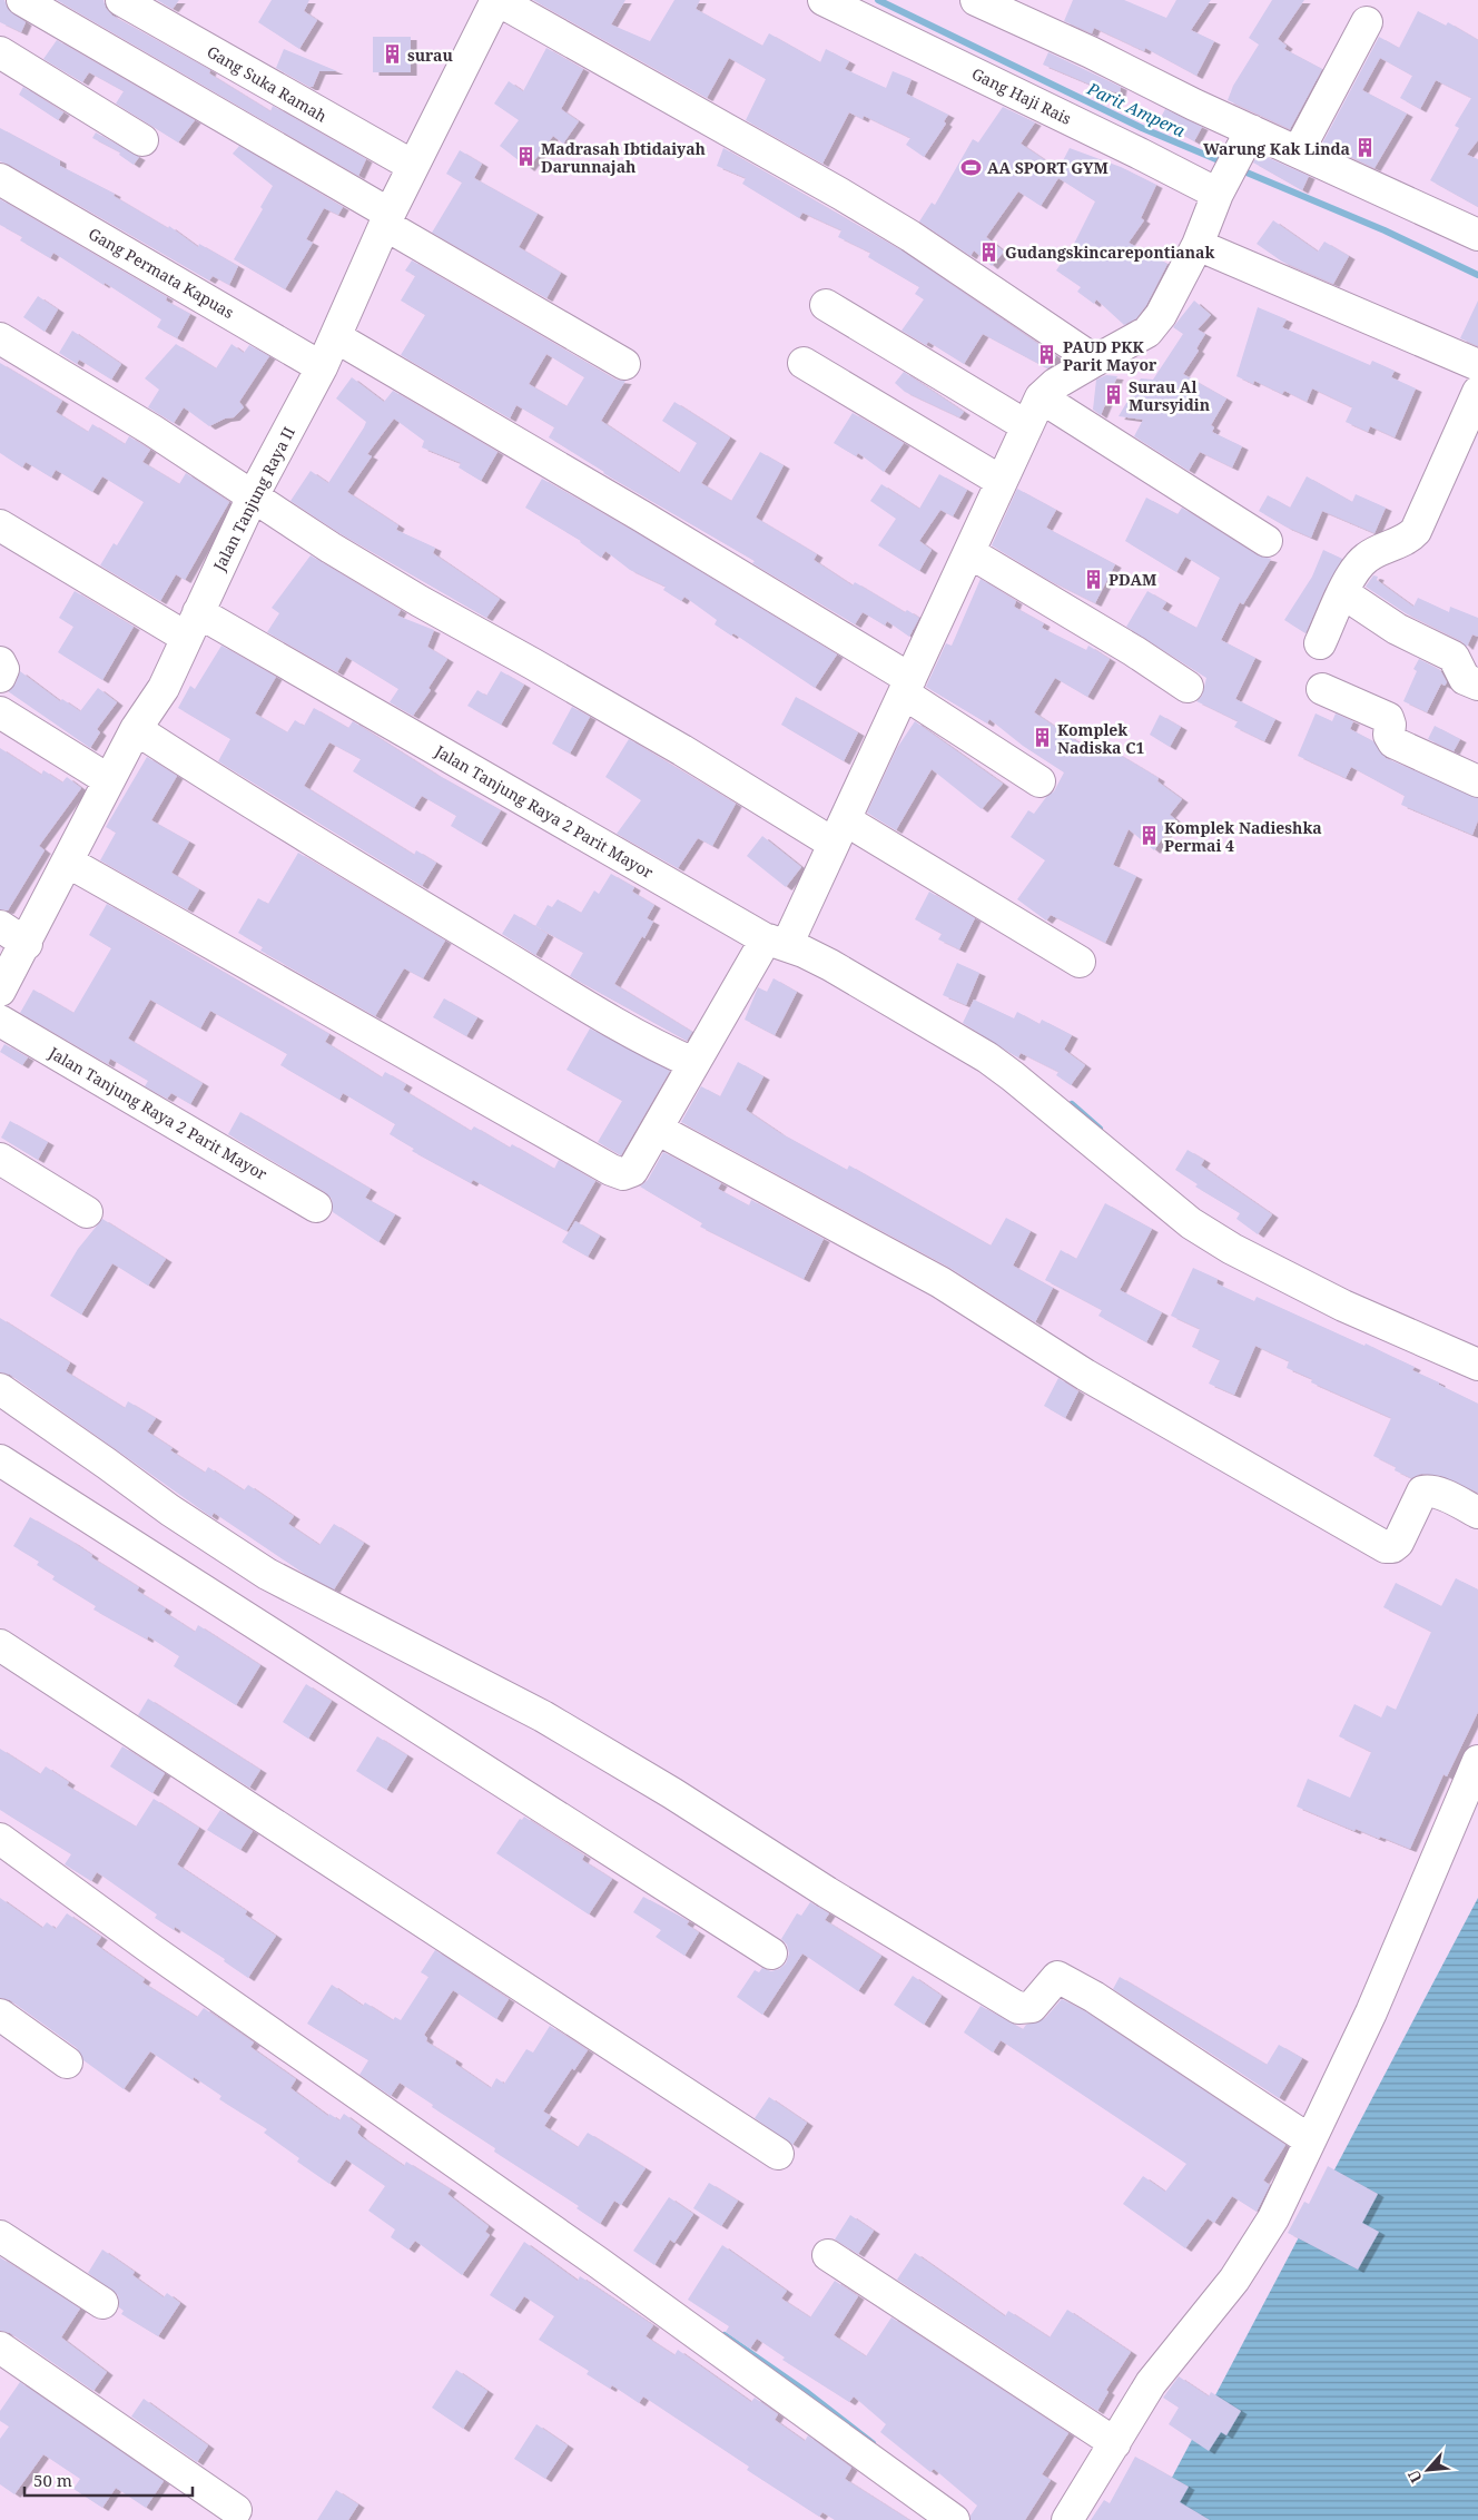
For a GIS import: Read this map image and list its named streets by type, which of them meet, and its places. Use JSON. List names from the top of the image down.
{
  "streets": {
    "street": [
      "Gang Suka Ramah",
      "Gang Haji Rais",
      "Gang Permata Kapuas",
      "Jalan Tanjung Raya II",
      "Jalan Tanjung Raya 2 Parit Mayor"
    ]
  },
  "crossings": [
    ["Gang Suka Ramah", "Jalan Tanjung Raya II"],
    ["Gang Permata Kapuas", "Jalan Tanjung Raya II"],
    ["Jalan Tanjung Raya II", "Jalan Tanjung Raya 2 Parit Mayor"]
  ],
  "water": ["Parit Ampera"],
  "places": {
    "building": [
      "surau",
      "Warung Kak Linda",
      "Madrasah Ibtidaiyah Darunnajah",
      "Gudangskincarepontianak",
      "PAUD PKK Parit Mayor",
      "Surau Al Mursyidin",
      "PDAM",
      "Komplek Nadiska C1",
      "Komplek Nadieshka Permai 4"
    ],
    "sports": ["AA SPORT GYM"]
  },
  "scale_bar": "50 m",
  "north": "bottom left"
}
